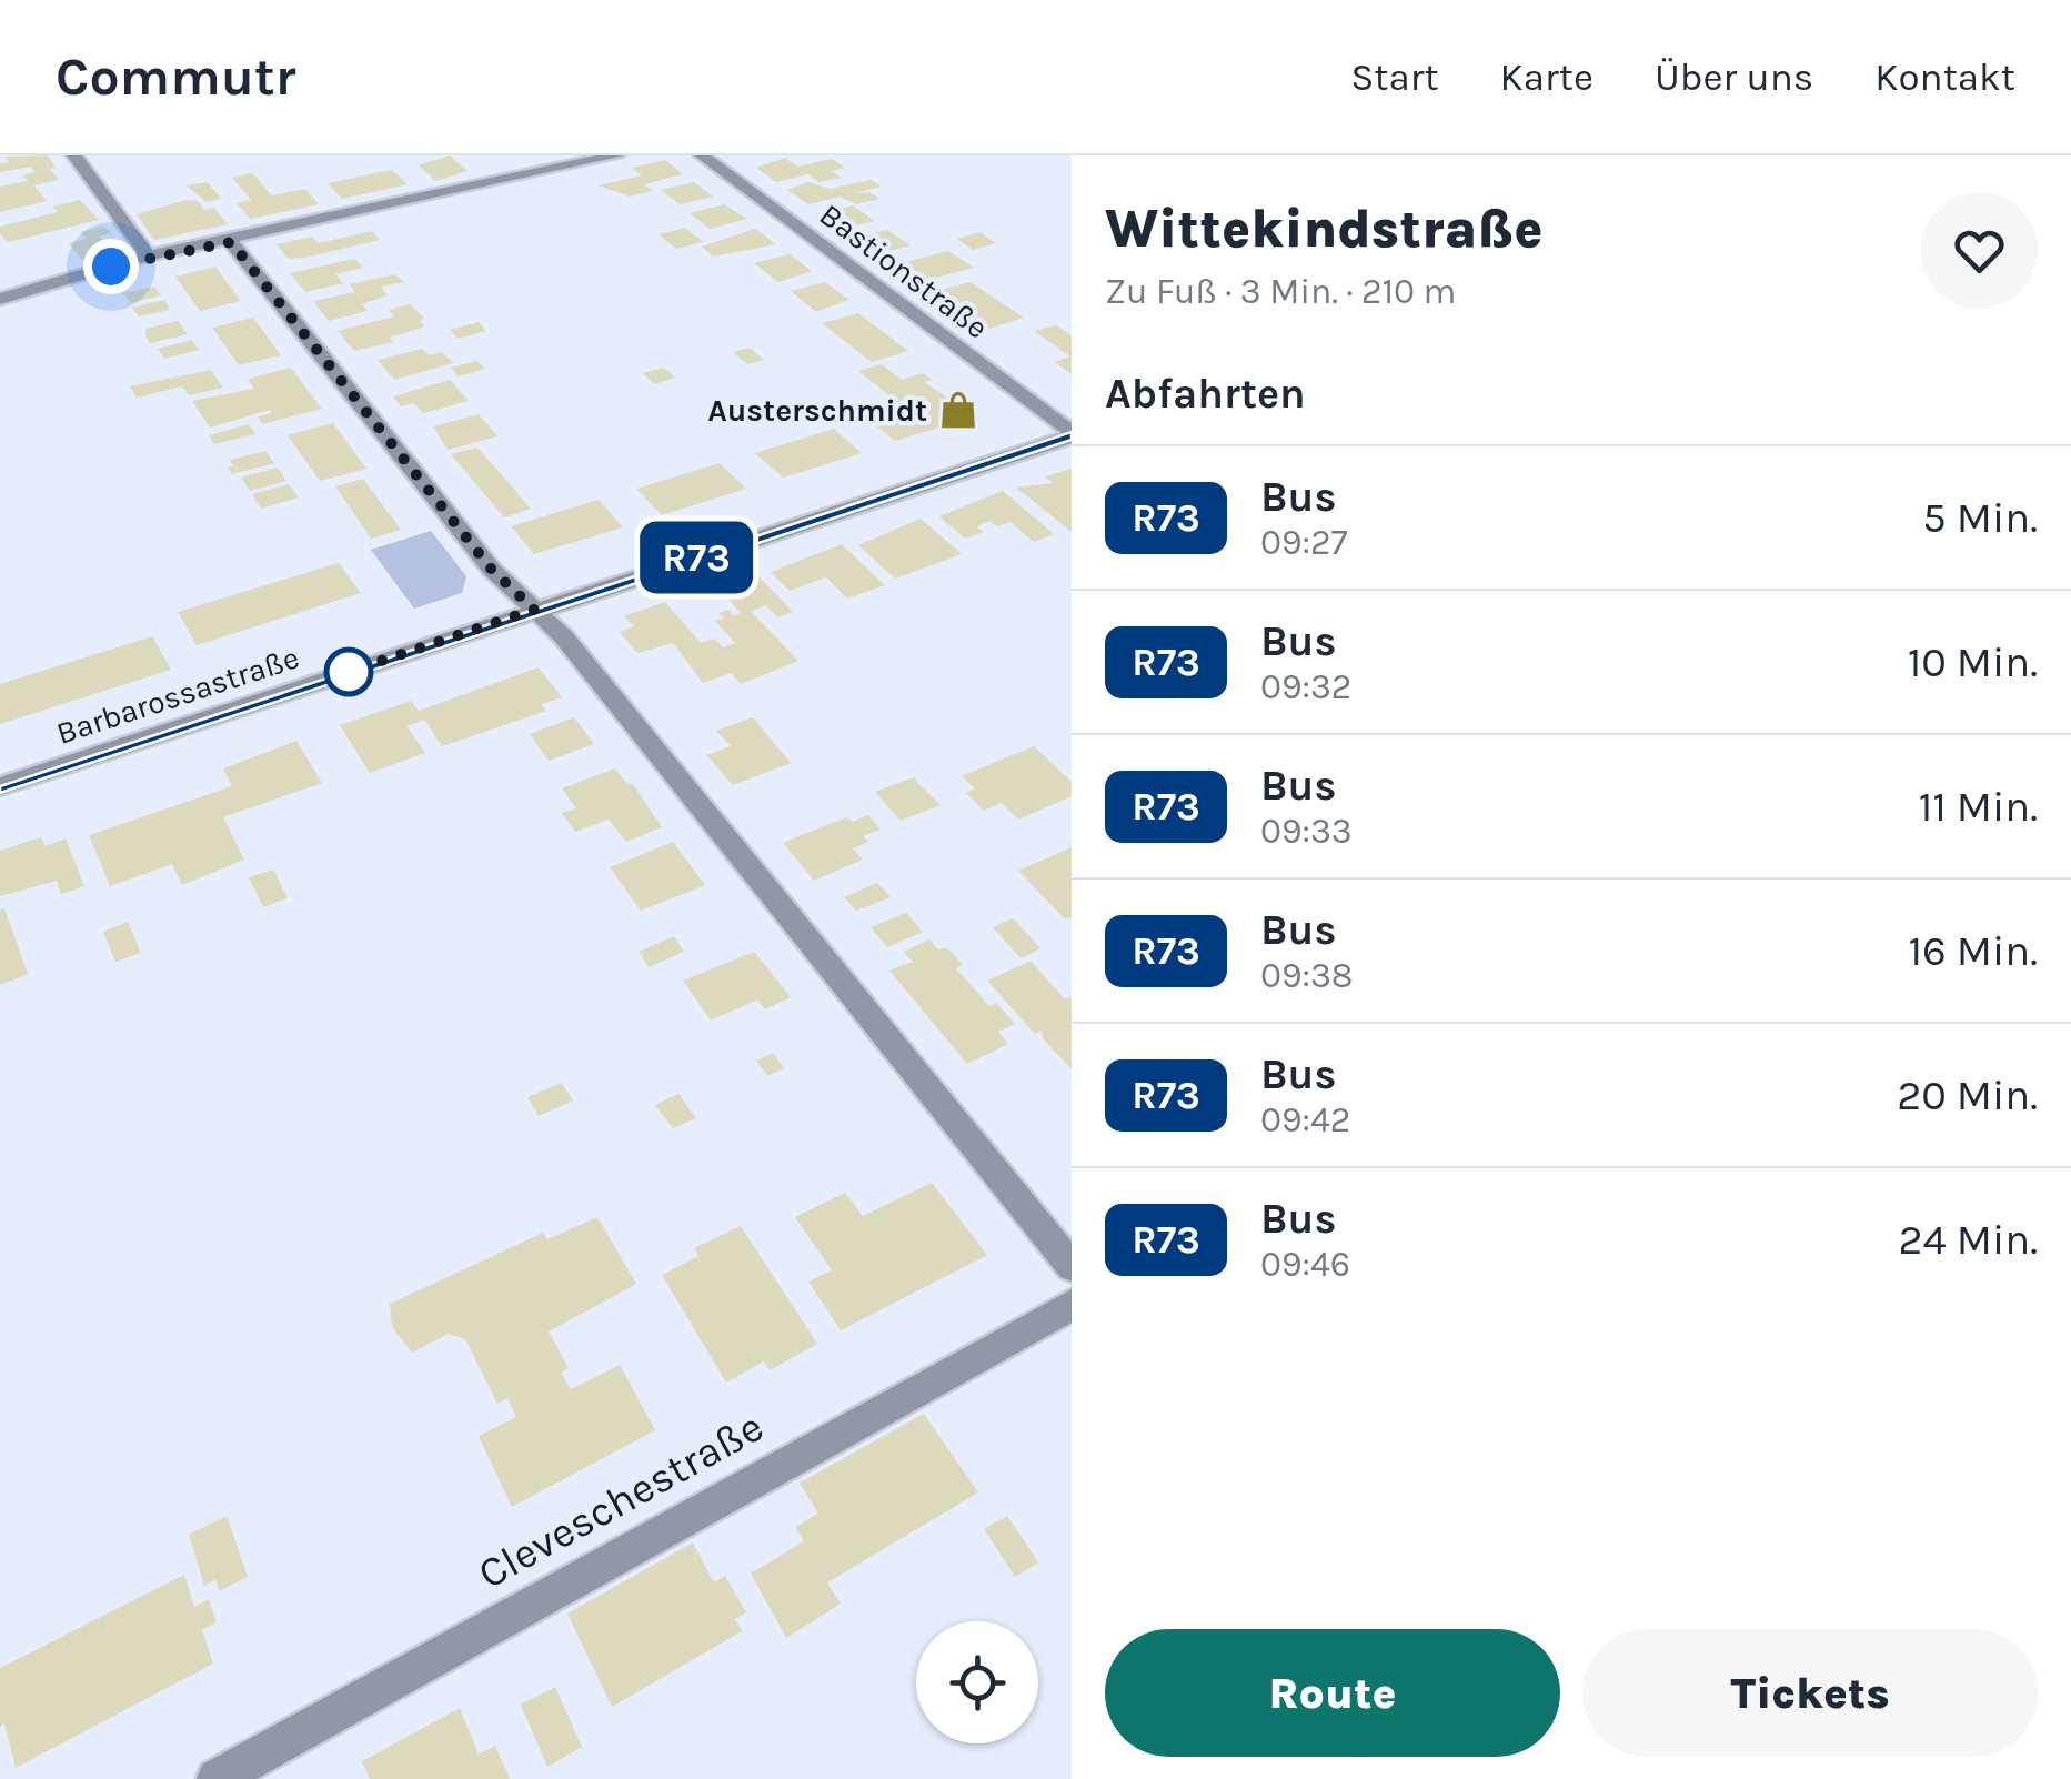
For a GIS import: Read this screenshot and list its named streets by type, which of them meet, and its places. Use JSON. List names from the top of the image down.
{
  "streets": {
    "street": ["Bastionstraße", "Barbarossastraße", "Cleveschestraße"]
  },
  "crossings": [
    ["Bastionstraße", "Barbarossastraße"]
  ],
  "places": {
    "shop": ["Austerschmidt"]
  },
  "lines": ["bus line R73"],
  "page": {
    "header": "Commutr",
    "nav": [
      "Start",
      "Karte",
      "Über uns",
      "Kontakt"
    ],
    "on_map": "R73",
    "heading": [
      ["Wittekindstraße", "Zu Fuß · 3 Min. · 210 m"],
      "Abfahrten"
    ],
    "list": [
      {
        "mark": "R73",
        "name": "Bus",
        "note": "09:27",
        "value": "5 Min."
      },
      {
        "mark": "R73",
        "name": "Bus",
        "note": "09:32",
        "value": "10 Min."
      },
      {
        "mark": "R73",
        "name": "Bus",
        "note": "09:33",
        "value": "11 Min."
      },
      {
        "mark": "R73",
        "name": "Bus",
        "note": "09:38",
        "value": "16 Min."
      },
      {
        "mark": "R73",
        "name": "Bus",
        "note": "09:42",
        "value": "20 Min."
      },
      {
        "mark": "R73",
        "name": "Bus",
        "note": "09:46",
        "value": "24 Min."
      }
    ],
    "buttons": ["Route", "Tickets"]
  }
}
